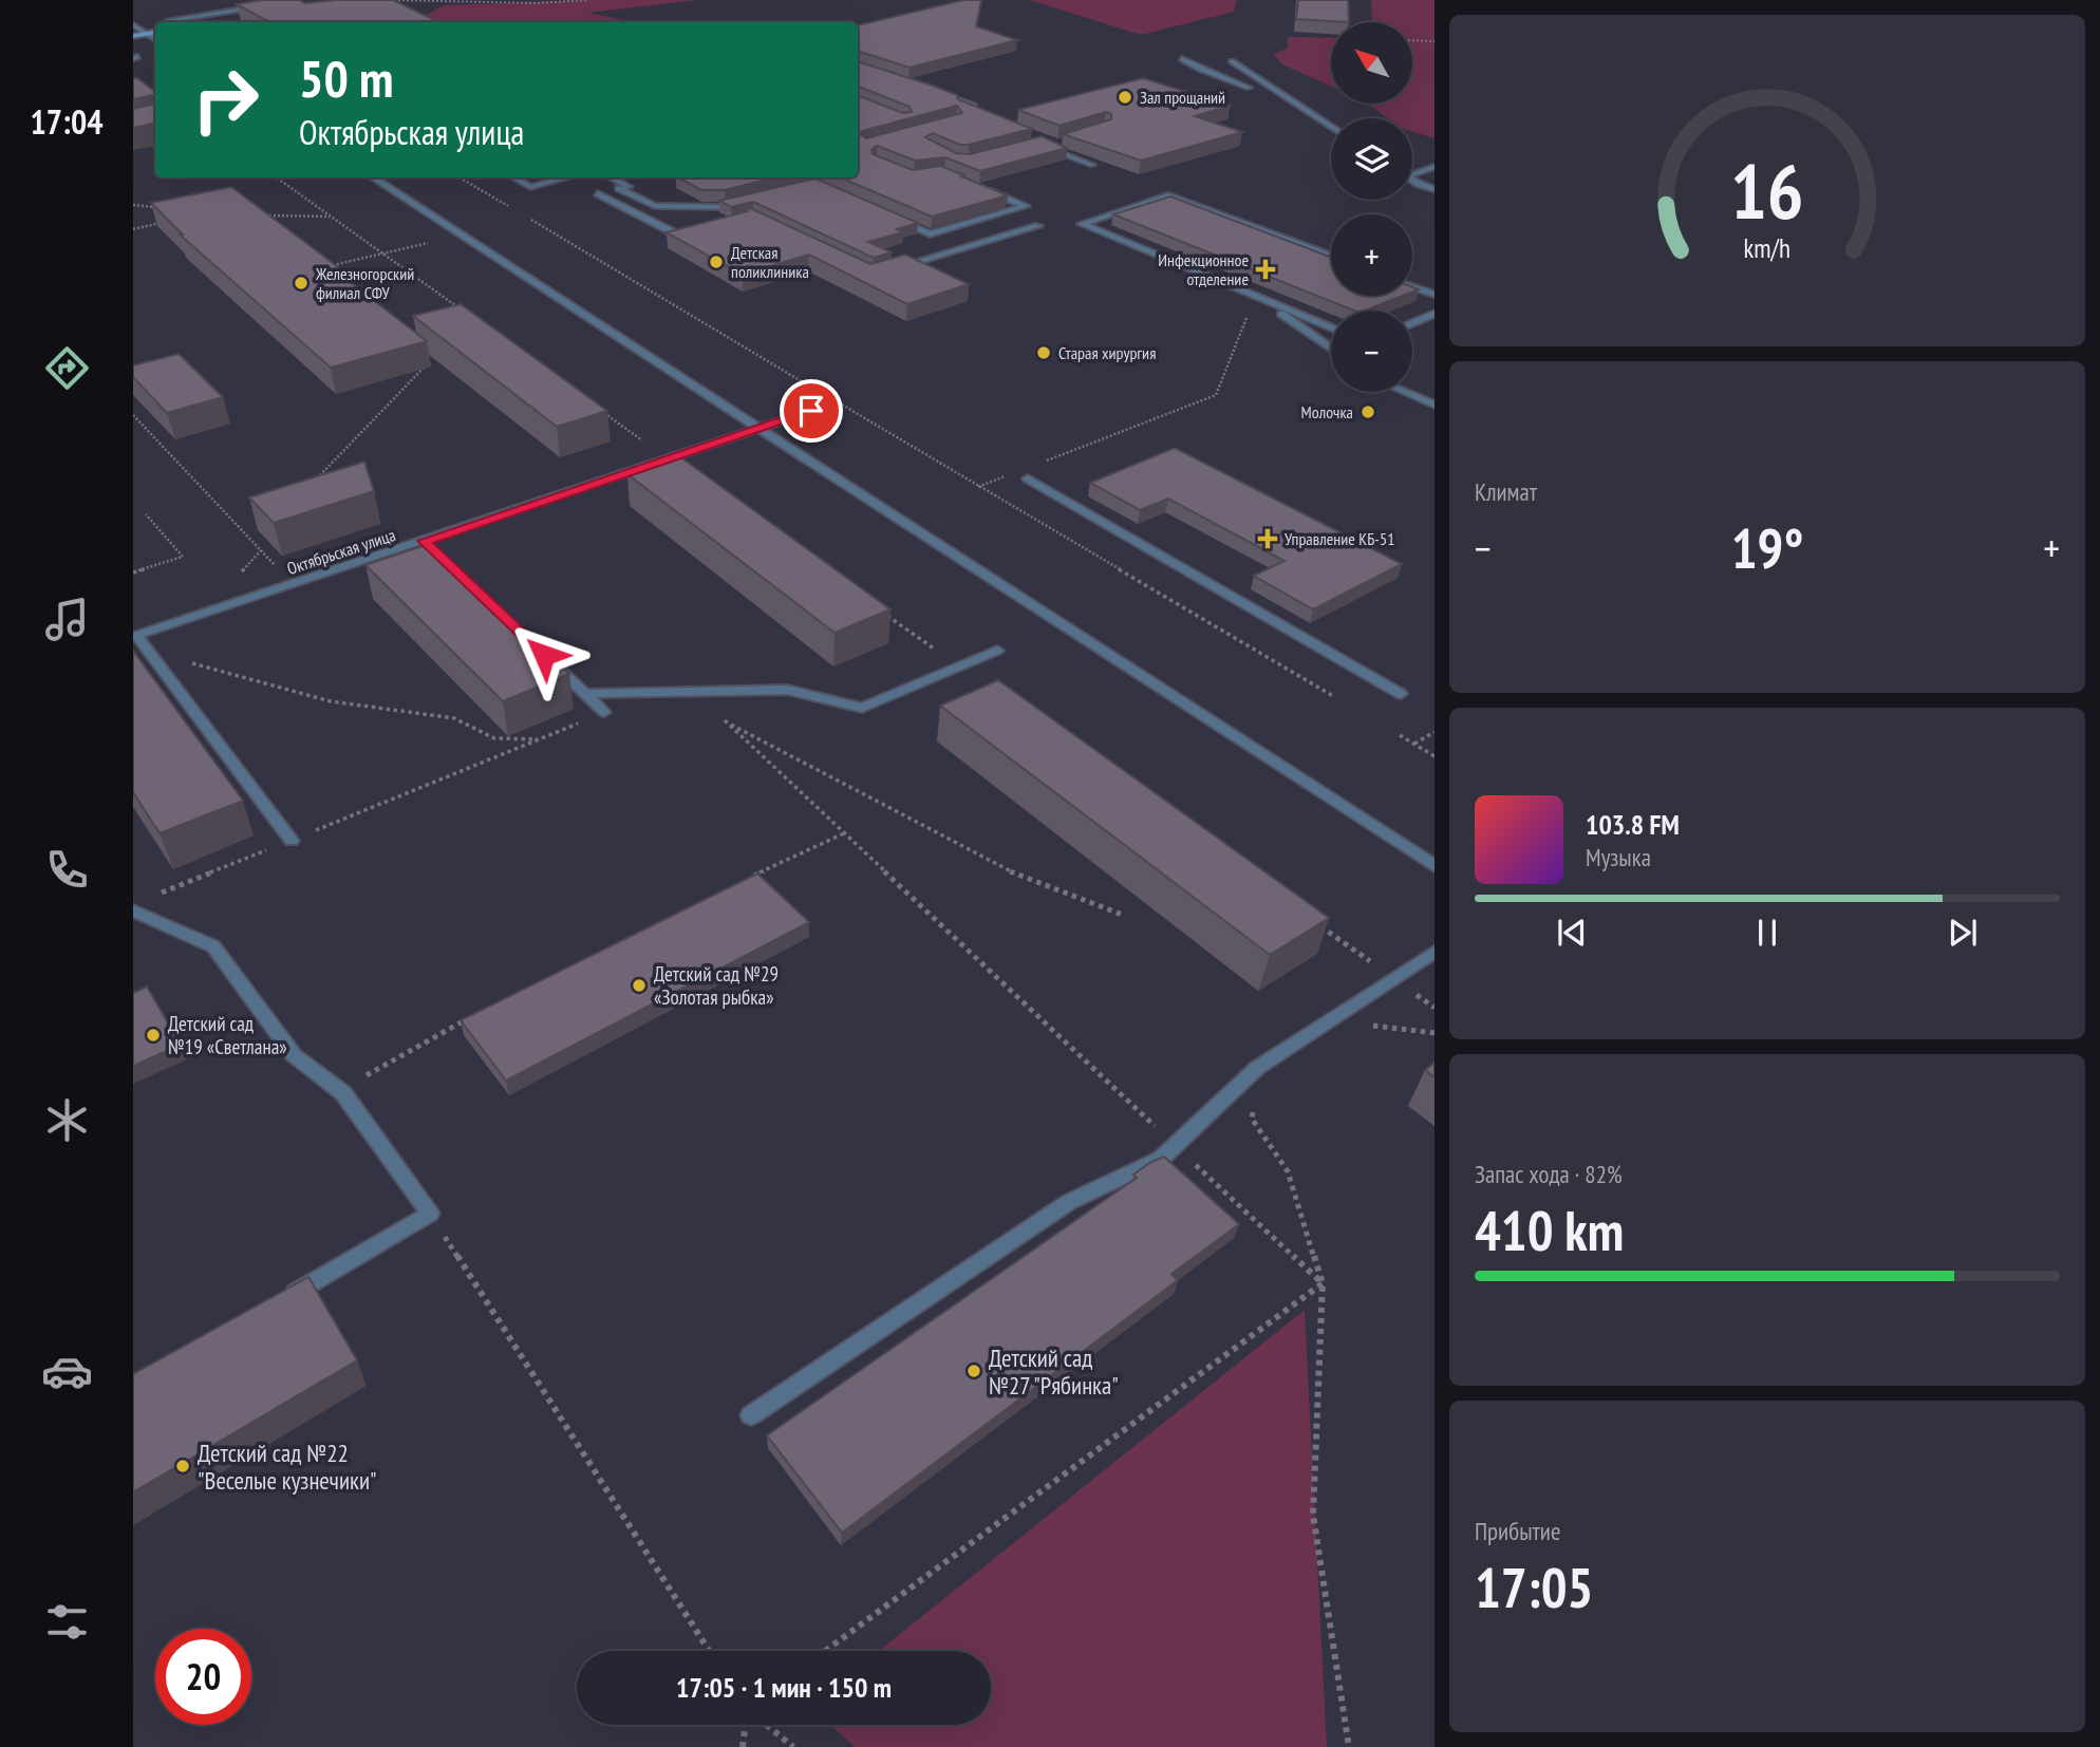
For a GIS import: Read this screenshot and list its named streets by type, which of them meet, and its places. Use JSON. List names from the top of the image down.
{
  "streets": {
    "street": ["Октябрьская улица"]
  },
  "places": {
    "other": [
      "Зал прощаний",
      "Детская поликлиника",
      "Железногорский филиал СФУ",
      "Старая хирургия",
      "Молочка",
      "Детский сад №29 «Золотая рыбка»",
      "Детский сад №19 «Светлана»",
      "Детский сад №27 \"Рябинка\"",
      "Детский сад №22 \"Веселые кузнечики\""
    ],
    "health": ["Инфекционное отделение", "Управление КБ-51"]
  },
  "north": "top left",
  "page": {
    "tabs": "17:04",
    "map_buttons": ["+", "−"],
    "turn": ["50 m", "Октябрьская улица"],
    "tile": [
      "Климат",
      ["Запас хода · 82%", "410 km"],
      ["Прибытие", "17:05"]
    ],
    "heat": ["−", "19°", "+"],
    "song": ["103.8 FM", "Музыка"],
    "limit": "20",
    "trip": "17:05 · 1 мин · 150 m",
    "gauge": ["16", "km/h"]
  }
}
